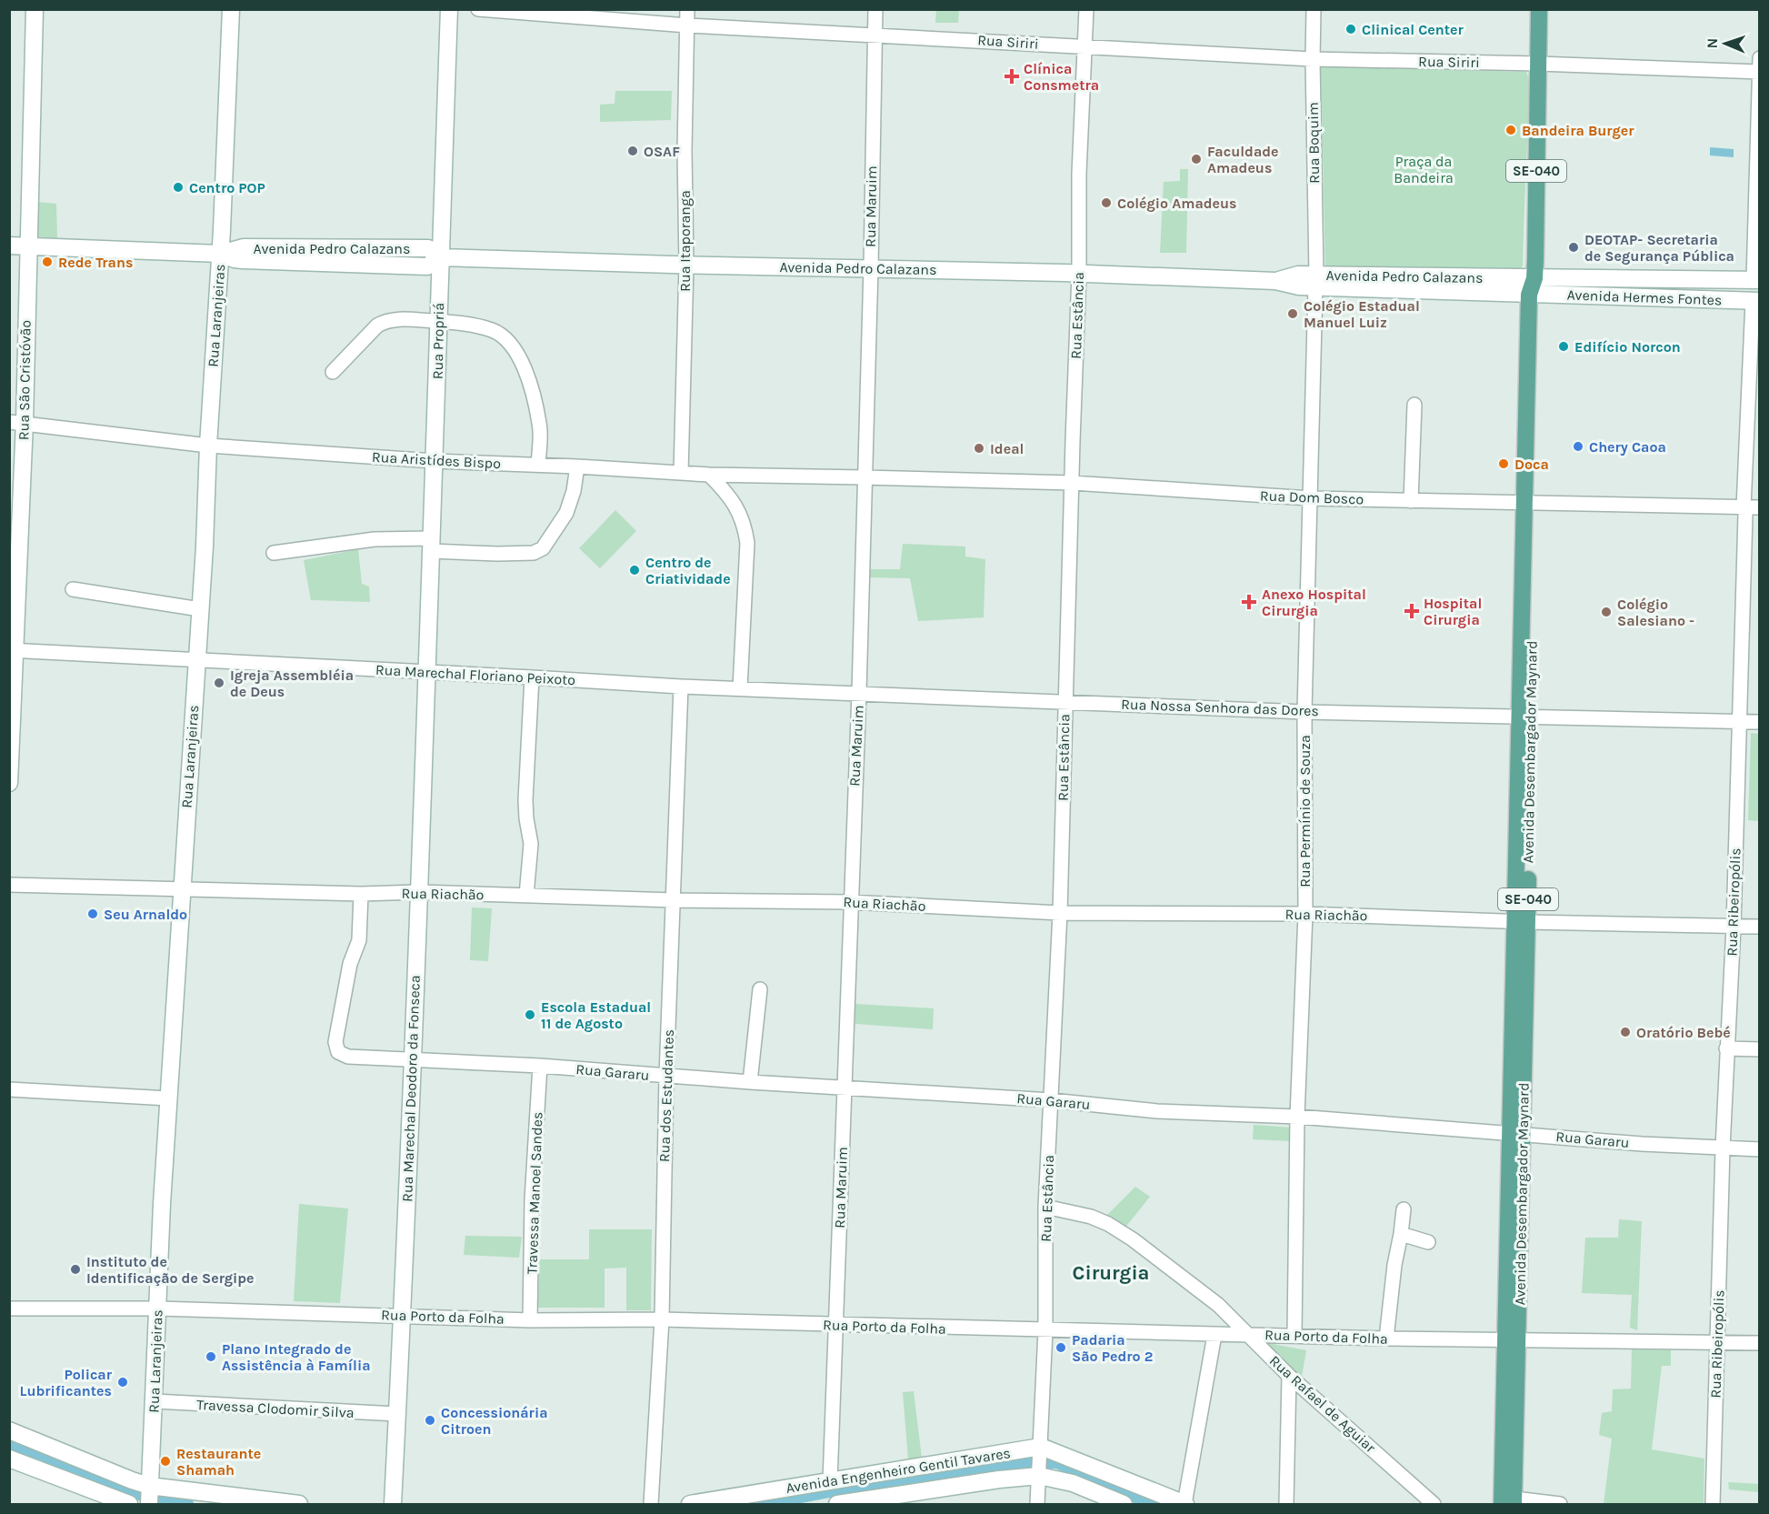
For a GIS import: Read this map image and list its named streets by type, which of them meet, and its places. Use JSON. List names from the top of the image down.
{
  "streets": {
    "main road": [
      "SE-040",
      "Avenida Pedro Calazans",
      "Avenida Hermes Fontes",
      "Rua Laranjeiras",
      "Rua Propriá",
      "Rua São Cristóvão",
      "Avenida Desembargador Maynard",
      "Rua Marechal Deodoro da Fonseca",
      "Avenida Engenheiro Gentil Tavares"
    ],
    "street": [
      "Rua Siriri",
      "Rua Boquim",
      "Rua Maruim",
      "Rua Itaporanga",
      "Rua Estância",
      "Rua Aristídes Bispo",
      "Rua Dom Bosco",
      "Rua Marechal Floriano Peixoto",
      "Rua Nossa Senhora das Dores",
      "Rua Permínio de Souza",
      "Rua Riachão",
      "Rua Ribeiropólis",
      "Rua Gararu",
      "Rua dos Estudantes",
      "Travessa Manoel Sandes",
      "Rua Porto da Folha",
      "Rua Rafael de Aguiar",
      "Travessa Clodomir Silva"
    ]
  },
  "crossings": [
    ["Rua Siriri", "Rua Boquim"],
    ["Rua Siriri", "SE-040"],
    ["Rua Siriri", "Rua Maruim"],
    ["Rua Siriri", "Rua Itaporanga"],
    ["Rua Siriri", "Rua Estância"],
    ["Rua Boquim", "Avenida Pedro Calazans"],
    ["Rua Boquim", "Rua Permínio de Souza"],
    ["SE-040", "Avenida Pedro Calazans"],
    ["SE-040", "Avenida Hermes Fontes"],
    ["SE-040", "Avenida Desembargador Maynard"],
    ["Rua Maruim", "Avenida Pedro Calazans"],
    ["Rua Maruim", "Rua Aristídes Bispo"],
    ["Rua Maruim", "Rua Dom Bosco"],
    ["Rua Maruim", "Rua Nossa Senhora das Dores"],
    ["Rua Maruim", "Rua Riachão"],
    ["Rua Maruim", "Rua Gararu"],
    ["Rua Maruim", "Rua Porto da Folha"],
    ["Rua Maruim", "Avenida Engenheiro Gentil Tavares"],
    ["Rua Itaporanga", "Avenida Pedro Calazans"],
    ["Rua Itaporanga", "Rua Aristídes Bispo"],
    ["Avenida Pedro Calazans", "Avenida Hermes Fontes"],
    ["Avenida Pedro Calazans", "Rua Laranjeiras"],
    ["Avenida Pedro Calazans", "Rua Estância"],
    ["Avenida Pedro Calazans", "Rua Propriá"],
    ["Avenida Pedro Calazans", "Rua São Cristóvão"],
    ["Avenida Pedro Calazans", "Avenida Desembargador Maynard"],
    ["Avenida Pedro Calazans", "Rua Permínio de Souza"],
    ["Avenida Hermes Fontes", "Avenida Desembargador Maynard"],
    ["Avenida Hermes Fontes", "Rua Ribeiropólis"],
    ["Rua Laranjeiras", "Rua Aristídes Bispo"],
    ["Rua Laranjeiras", "Rua Marechal Floriano Peixoto"],
    ["Rua Laranjeiras", "Rua Riachão"],
    ["Rua Laranjeiras", "Rua Porto da Folha"],
    ["Rua Laranjeiras", "Travessa Clodomir Silva"],
    ["Rua Estância", "Rua Dom Bosco"],
    ["Rua Estância", "Rua Nossa Senhora das Dores"],
    ["Rua Estância", "Rua Riachão"],
    ["Rua Estância", "Rua Gararu"],
    ["Rua Estância", "Rua Porto da Folha"],
    ["Rua Estância", "Rua Rafael de Aguiar"],
    ["Rua Estância", "Avenida Engenheiro Gentil Tavares"],
    ["Rua Propriá", "Rua Aristídes Bispo"],
    ["Rua Propriá", "Rua Marechal Floriano Peixoto"],
    ["Rua Propriá", "Rua Marechal Deodoro da Fonseca"],
    ["Rua São Cristóvão", "Rua Aristídes Bispo"],
    ["Rua São Cristóvão", "Rua Marechal Floriano Peixoto"],
    ["Rua Aristídes Bispo", "Rua Dom Bosco"],
    ["Rua Dom Bosco", "Avenida Desembargador Maynard"],
    ["Rua Dom Bosco", "Rua Permínio de Souza"],
    ["Rua Dom Bosco", "Rua Ribeiropólis"],
    ["Rua Marechal Floriano Peixoto", "Rua Nossa Senhora das Dores"],
    ["Rua Marechal Floriano Peixoto", "Rua Marechal Deodoro da Fonseca"],
    ["Rua Marechal Floriano Peixoto", "Rua dos Estudantes"],
    ["Rua Nossa Senhora das Dores", "Avenida Desembargador Maynard"],
    ["Rua Nossa Senhora das Dores", "Rua Permínio de Souza"],
    ["Rua Nossa Senhora das Dores", "Rua Ribeiropólis"],
    ["Rua Nossa Senhora das Dores", "Rua dos Estudantes"],
    ["Avenida Desembargador Maynard", "Rua Riachão"],
    ["Avenida Desembargador Maynard", "Rua Gararu"],
    ["Avenida Desembargador Maynard", "Rua Porto da Folha"],
    ["Rua Permínio de Souza", "Rua Riachão"],
    ["Rua Permínio de Souza", "Rua Gararu"],
    ["Rua Permínio de Souza", "Rua Porto da Folha"],
    ["Rua Riachão", "Rua Ribeiropólis"],
    ["Rua Riachão", "Rua Gararu"],
    ["Rua Riachão", "Rua Marechal Deodoro da Fonseca"],
    ["Rua Riachão", "Rua dos Estudantes"],
    ["Rua Ribeiropólis", "Rua Gararu"],
    ["Rua Ribeiropólis", "Rua Porto da Folha"],
    ["Rua Gararu", "Rua Marechal Deodoro da Fonseca"],
    ["Rua Gararu", "Rua dos Estudantes"],
    ["Rua Gararu", "Travessa Manoel Sandes"],
    ["Rua Marechal Deodoro da Fonseca", "Rua Porto da Folha"],
    ["Rua Marechal Deodoro da Fonseca", "Travessa Clodomir Silva"],
    ["Rua dos Estudantes", "Rua Porto da Folha"],
    ["Travessa Manoel Sandes", "Rua Porto da Folha"],
    ["Rua Porto da Folha", "Rua Rafael de Aguiar"]
  ],
  "districts": ["Cirurgia"],
  "parks": ["Praça da Bandeira"],
  "places": {
    "other": [
      "Clinical Center",
      "Bandeira Burger",
      "OSAF",
      "Faculdade Amadeus",
      "Centro POP",
      "Colégio Amadeus",
      "DEOTAP- Secretaria de Segurança Pública",
      "Rede Trans",
      "Colégio Estadual Manuel Luiz",
      "Edifício Norcon",
      "Chery Caoa",
      "Ideal",
      "Doca",
      "Centro de Criatividade",
      "Colégio Salesiano -",
      "Igreja Assembléia de Deus",
      "Seu Arnaldo",
      "Escola Estadual 11 de Agosto",
      "Oratório Bebé",
      "Instituto de Identificação de Sergipe",
      "Padaria São Pedro 2",
      "Plano Integrado de Assistência à Família",
      "Policar Lubrificantes",
      "Concessionária Citroen",
      "Restaurante Shamah"
    ],
    "health": ["Clínica Consmetra", "Anexo Hospital Cirurgia", "Hospital Cirurgia"]
  },
  "north": "left"
}
